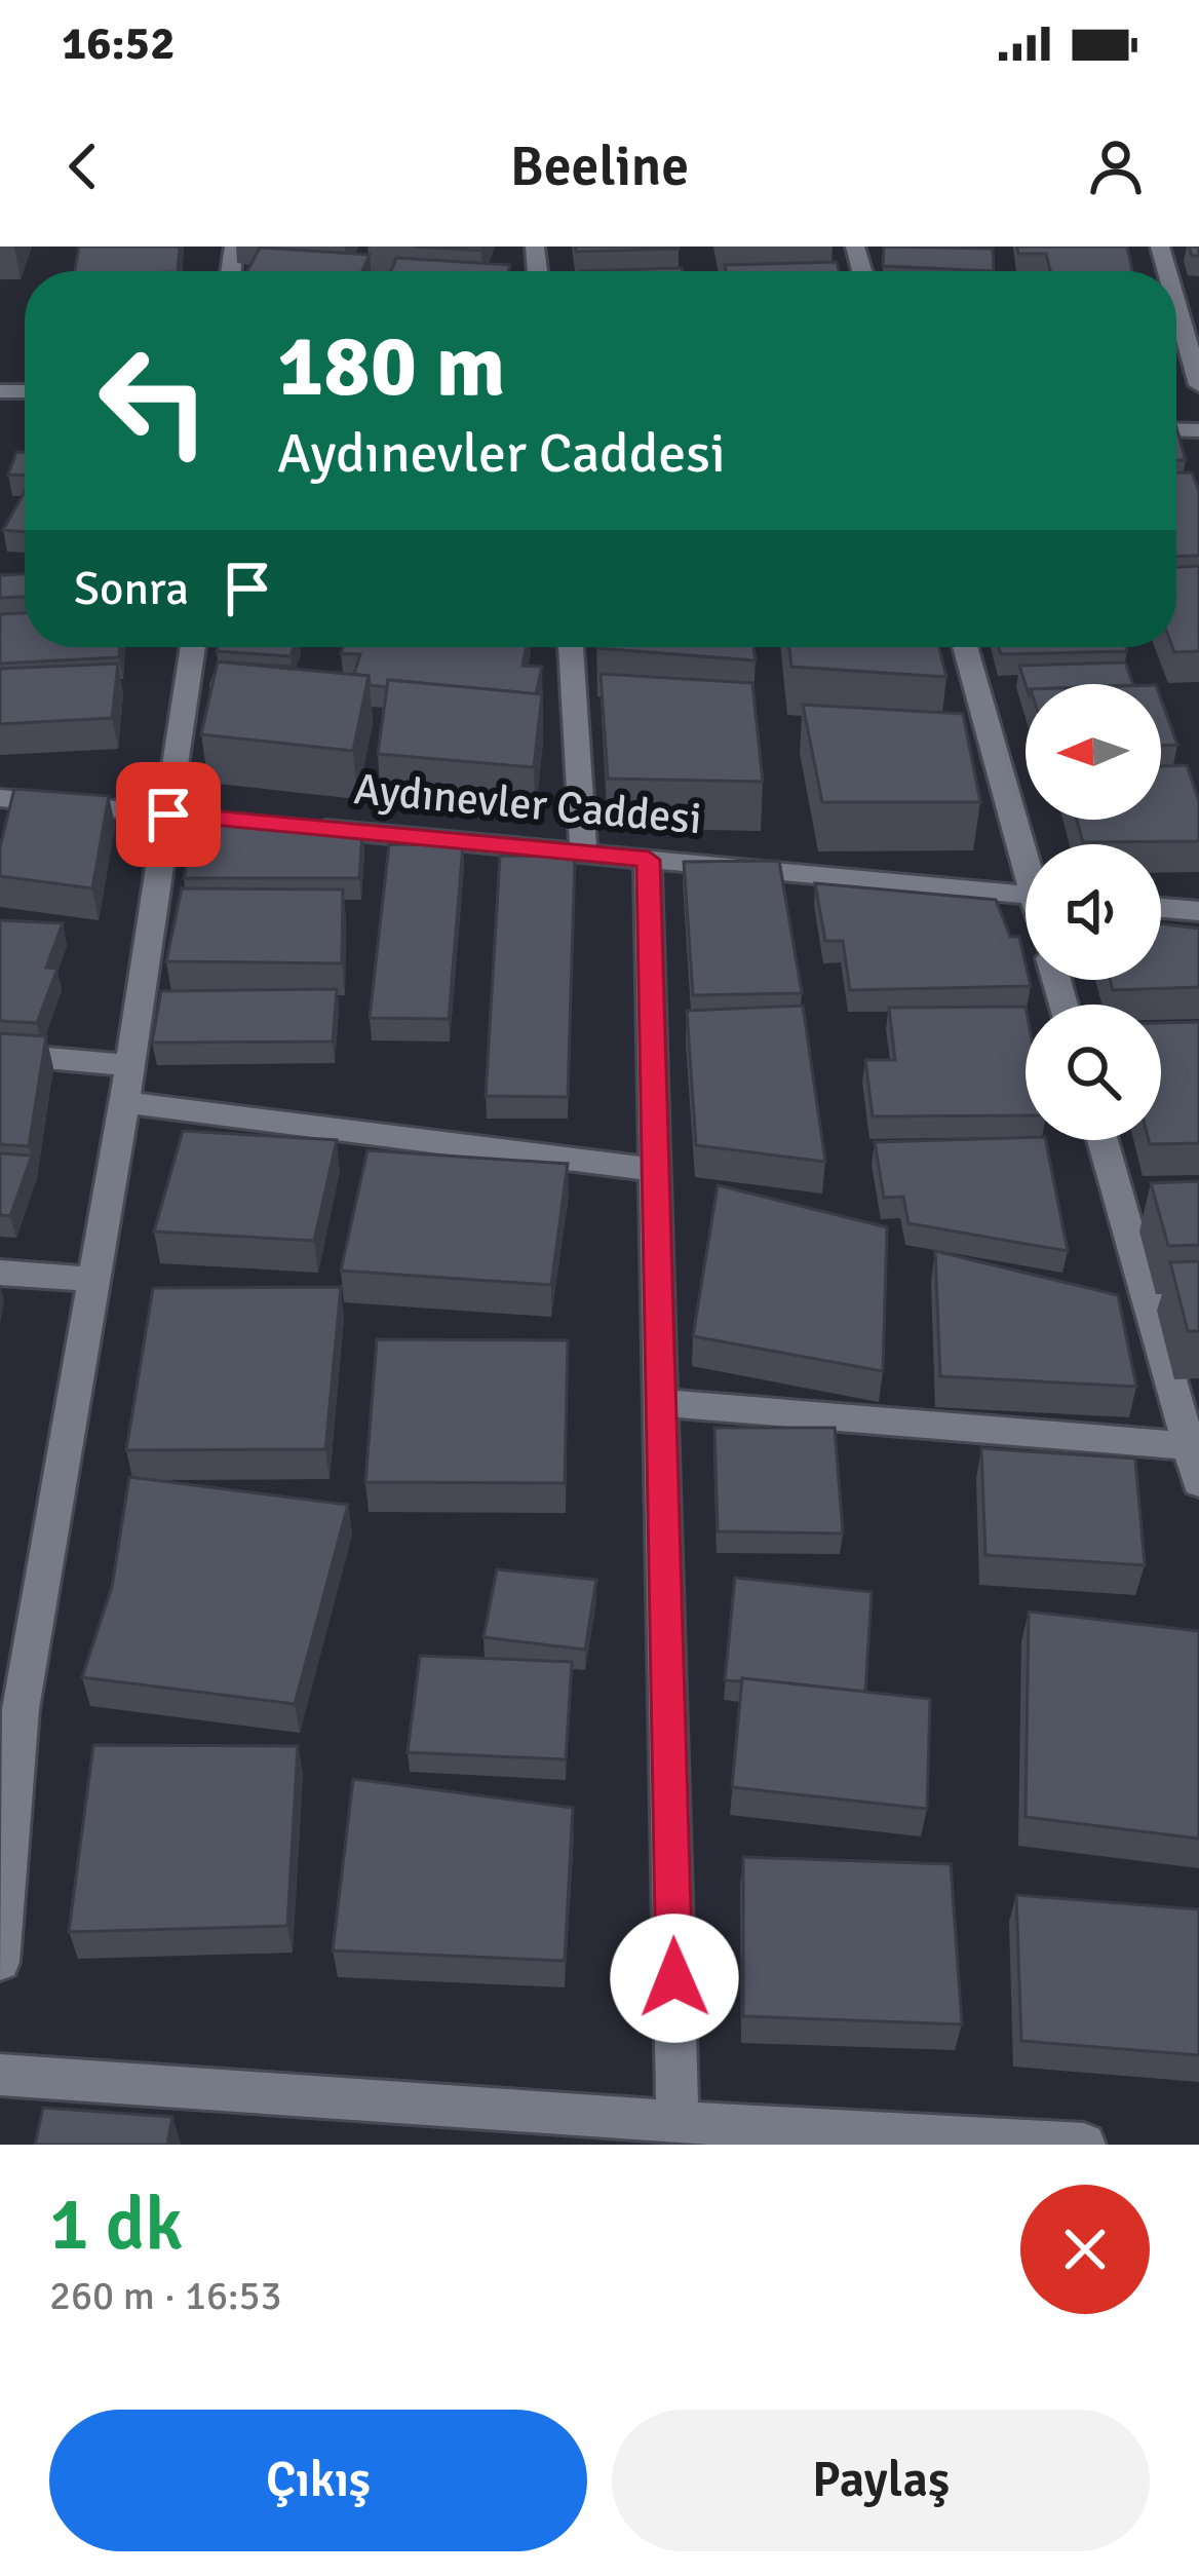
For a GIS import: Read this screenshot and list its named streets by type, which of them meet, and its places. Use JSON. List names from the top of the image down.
{
  "streets": {
    "street": ["Aydınevler Caddesi"]
  },
  "north": "left",
  "page": {
    "status": "16:52",
    "header": "Beeline",
    "turn": ["180 m", "Aydınevler Caddesi"],
    "then": "Sonra",
    "heading": ["1 dk", "260 m · 16:53"],
    "buttons": ["Çıkış", "Paylaş"]
  }
}
